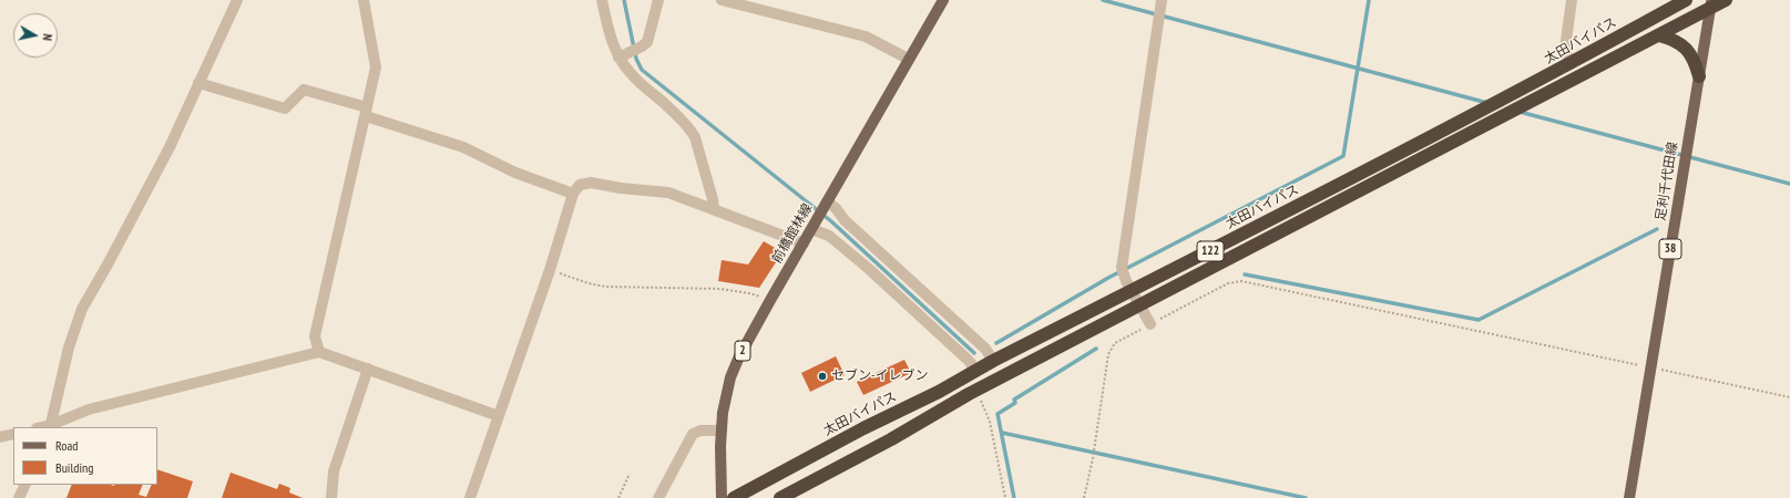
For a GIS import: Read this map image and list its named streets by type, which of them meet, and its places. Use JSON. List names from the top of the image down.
{
  "streets": {
    "highway": ["太田バイパス", "122"],
    "main road": [
      "足利千代田線",
      "前橋館林線",
      "38",
      "2"
    ]
  },
  "crossings": [
    ["足利千代田線", "122"]
  ],
  "places": ["セブン-イレブン"],
  "legend": ["Road", "Building"],
  "north": "right"
}
